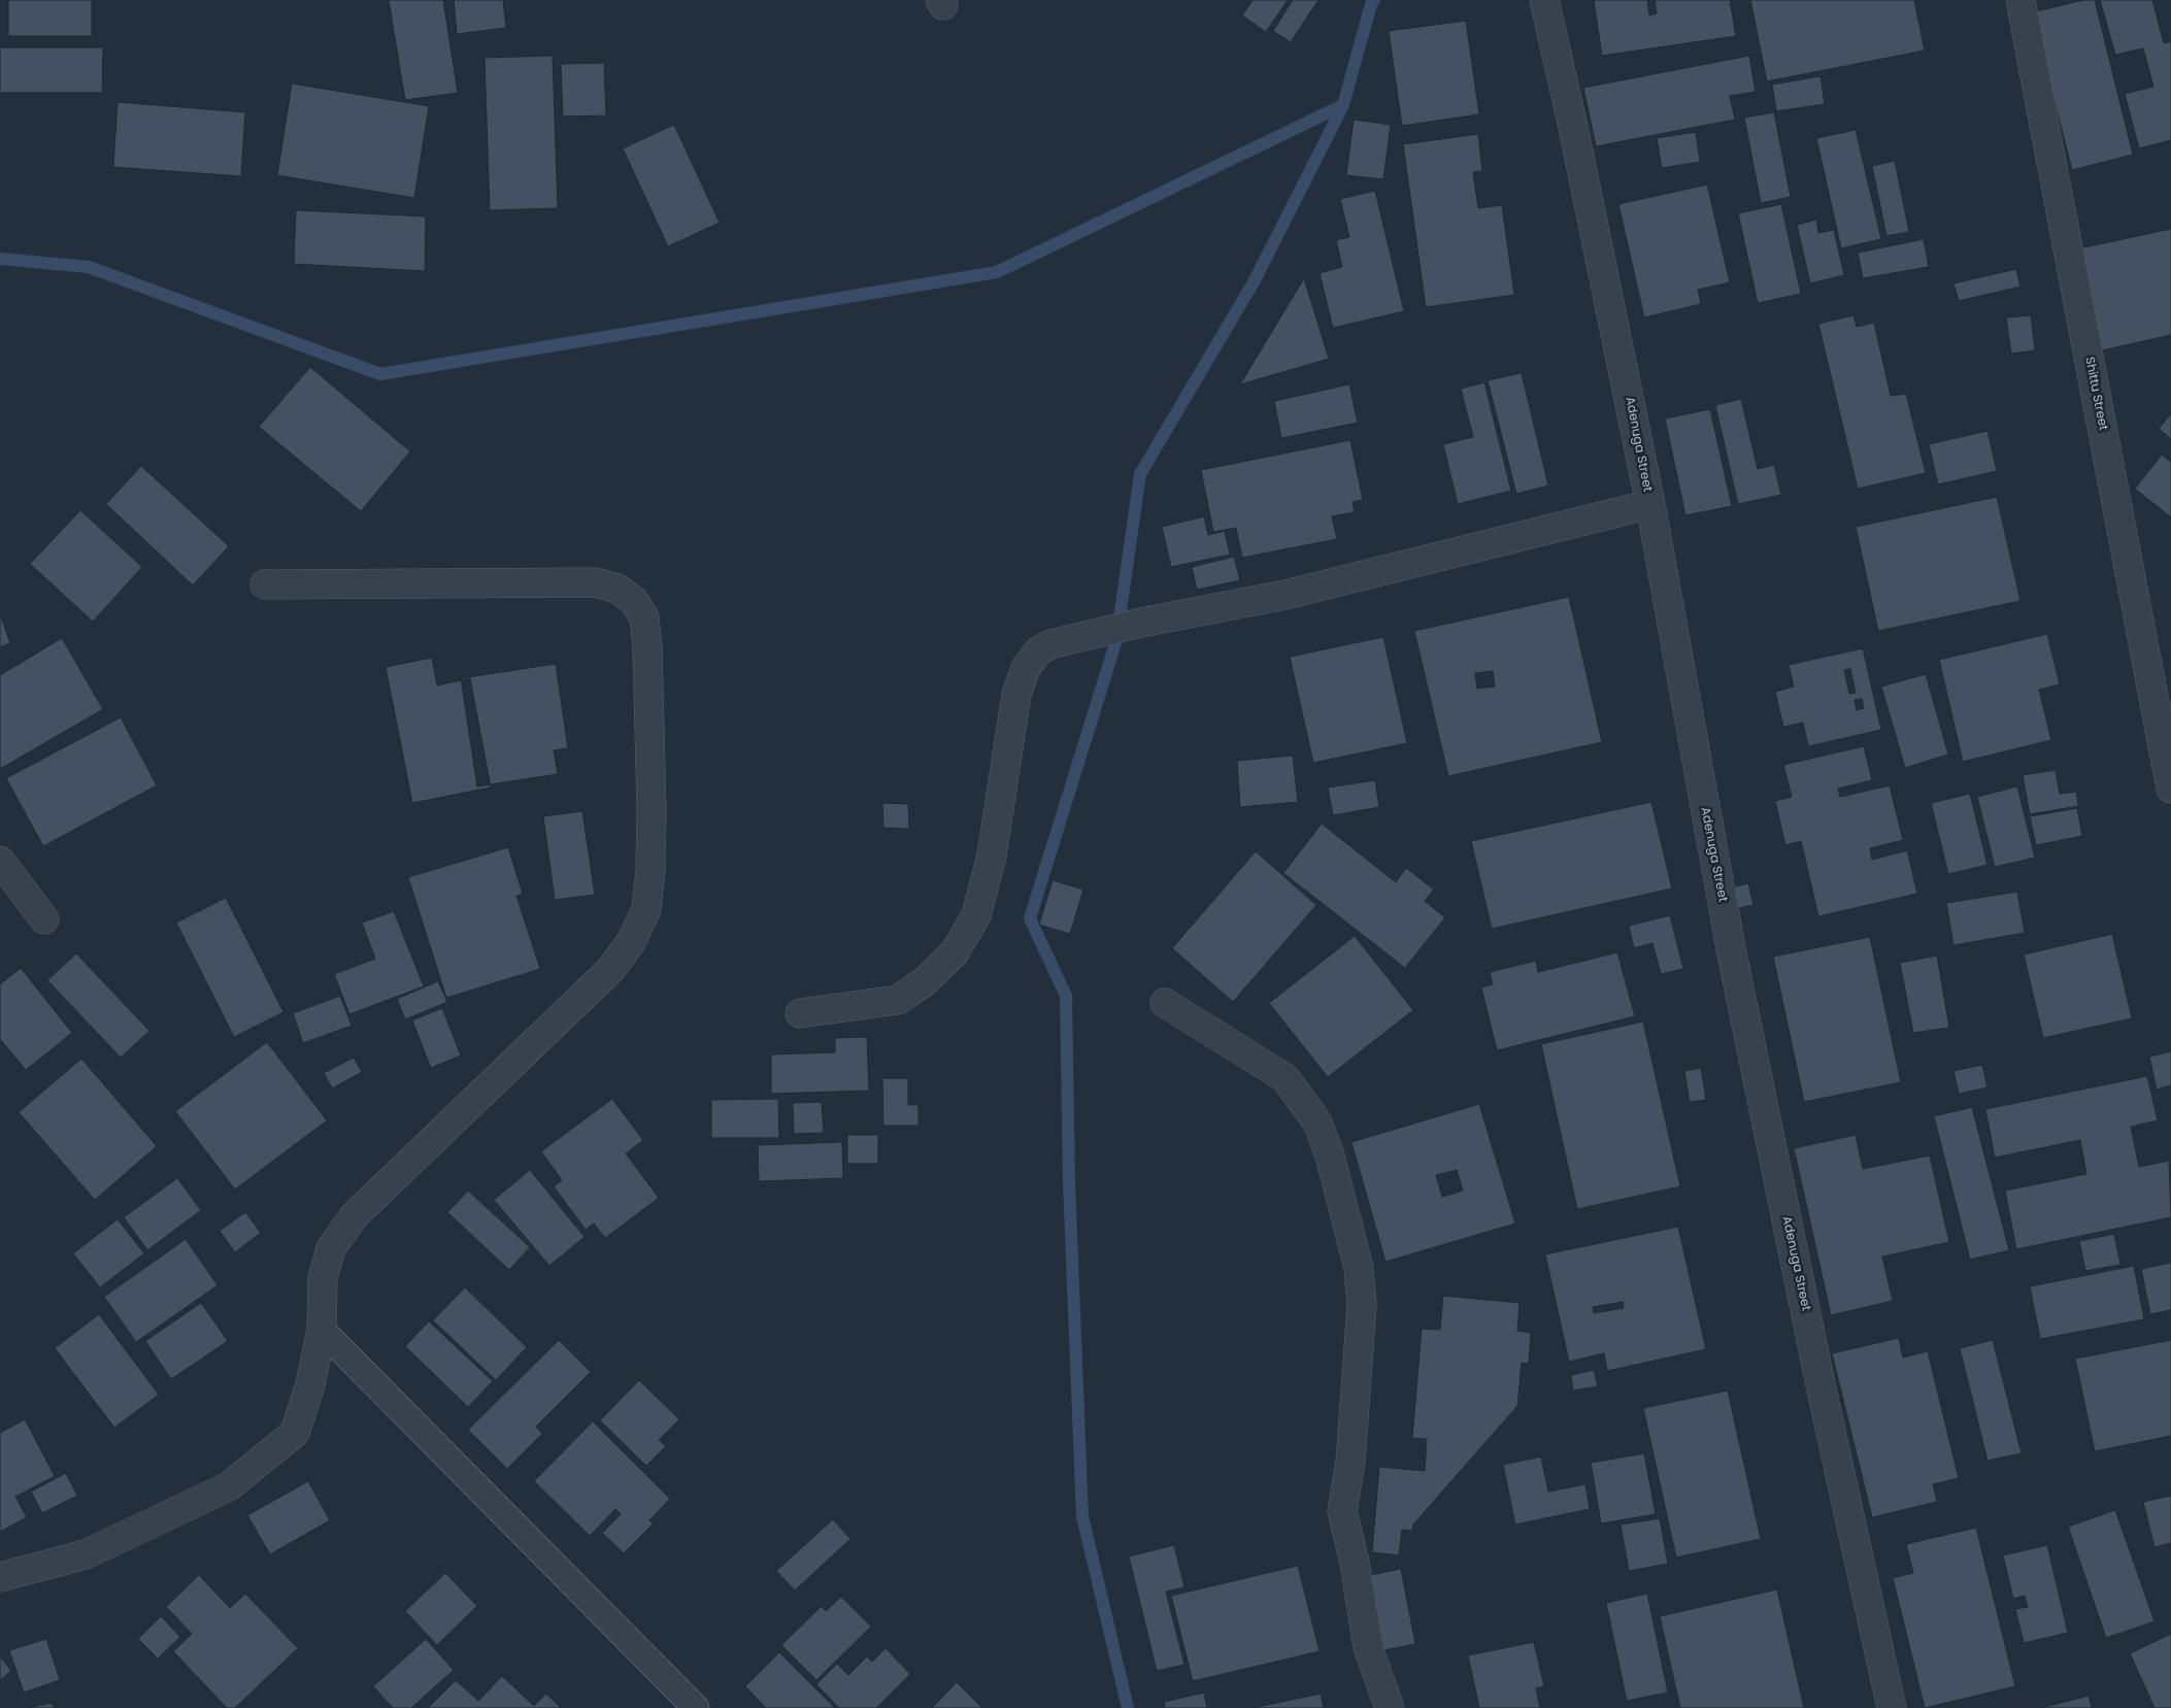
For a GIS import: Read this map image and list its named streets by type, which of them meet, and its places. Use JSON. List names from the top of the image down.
{
  "streets": {
    "street": ["Shittu Street", "Adenuga Street"]
  }
}
